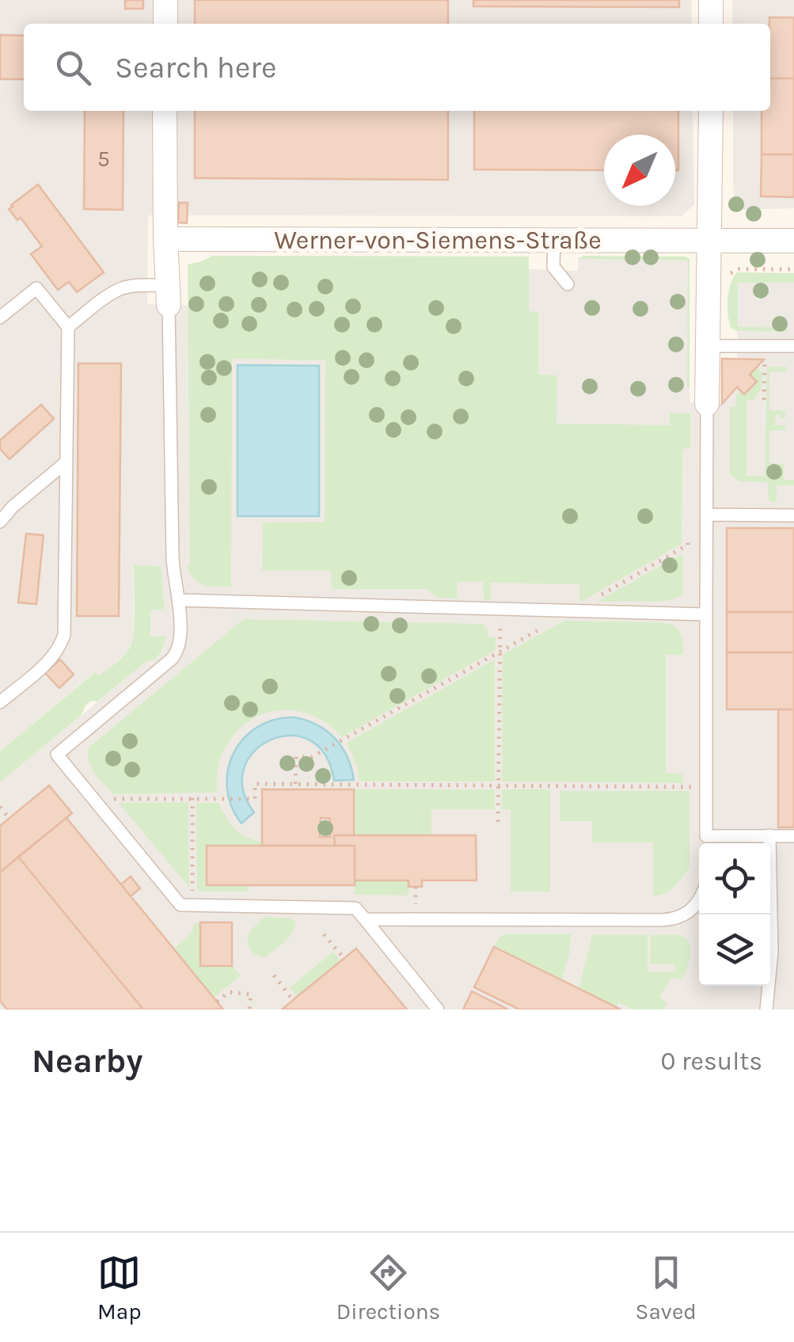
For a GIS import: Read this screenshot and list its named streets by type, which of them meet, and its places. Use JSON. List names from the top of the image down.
{
  "streets": {
    "street": ["Werner-von-Siemens-Straße"]
  },
  "house_numbers": ["5"],
  "north": "bottom left",
  "page": {
    "search": "Search here",
    "heading": ["Nearby", "0 results"],
    "nav": ["Map", "Directions", "Saved"]
  }
}
